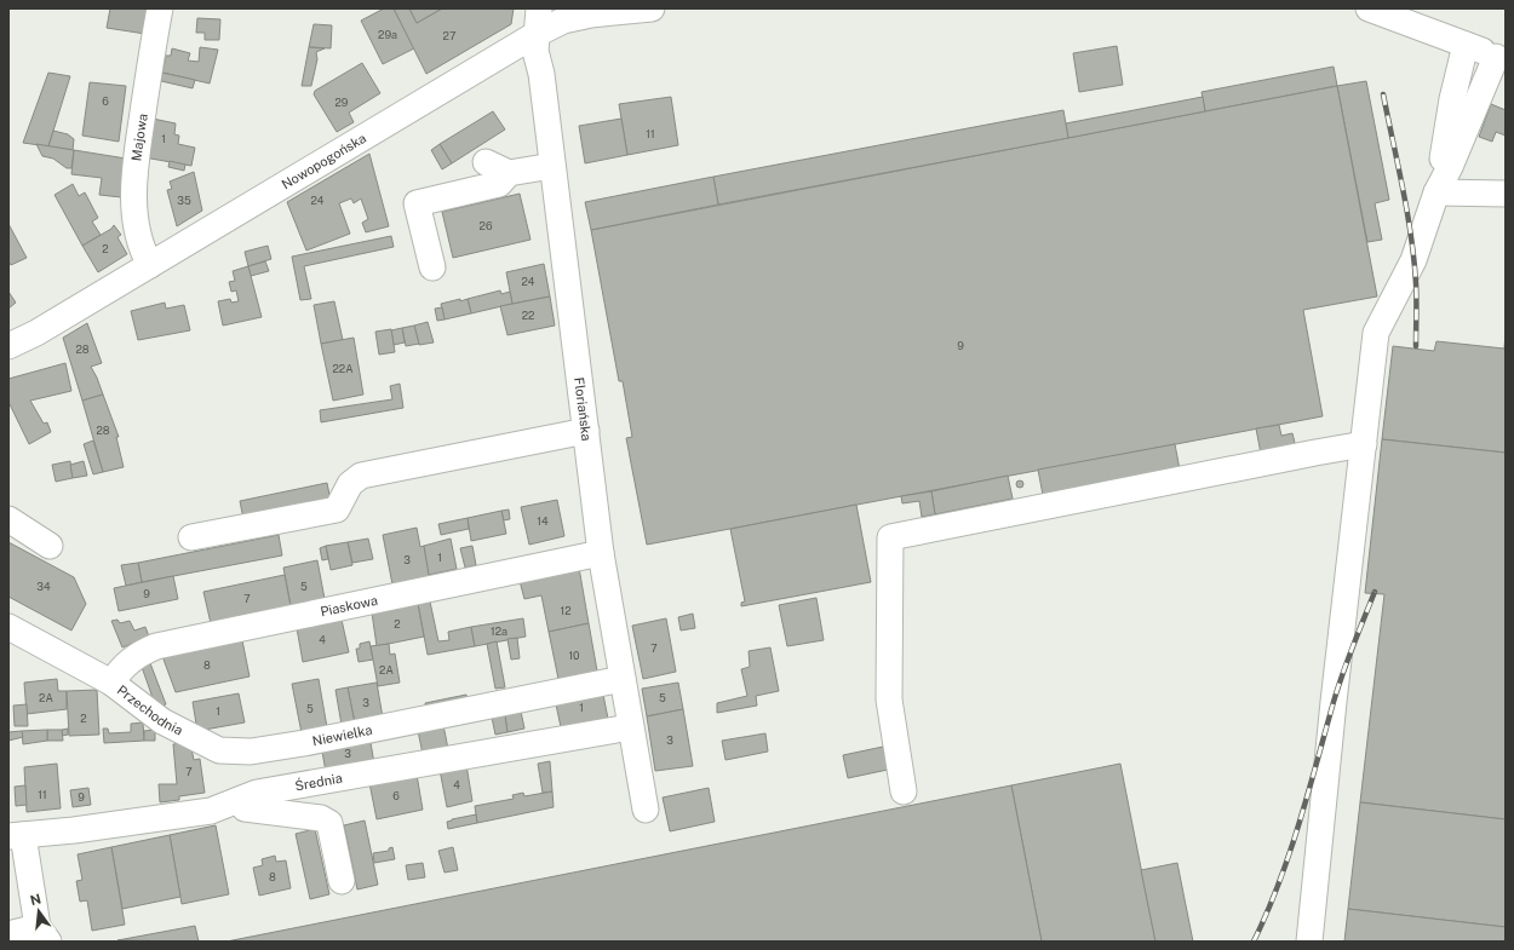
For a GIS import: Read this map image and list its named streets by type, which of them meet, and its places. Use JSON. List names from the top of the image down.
{
  "streets": {
    "street": [
      "Majowa",
      "Nowopogońska",
      "Floriańska",
      "Piaskowa",
      "Przechodnia",
      "Niewielka",
      "Średnia"
    ]
  },
  "crossings": [
    ["Majowa", "Nowopogońska"],
    ["Nowopogońska", "Floriańska"],
    ["Floriańska", "Piaskowa"],
    ["Floriańska", "Niewielka"],
    ["Floriańska", "Średnia"],
    ["Piaskowa", "Przechodnia"],
    ["Przechodnia", "Niewielka"]
  ],
  "house_numbers": [
    "29a",
    "27",
    "6",
    "29",
    "11",
    "1",
    "35",
    "24",
    "26",
    "2",
    "24",
    "22",
    "9",
    "28",
    "22A",
    "28",
    "14",
    "1",
    "3",
    "34",
    "5",
    "9",
    "7",
    "12",
    "2",
    "12a",
    "4",
    "7",
    "10",
    "8",
    "2A",
    "2A",
    "5",
    "3",
    "1",
    "5",
    "1",
    "2",
    "3",
    "3",
    "7",
    "4",
    "11",
    "6",
    "9",
    "8"
  ],
  "north": "top"
}
